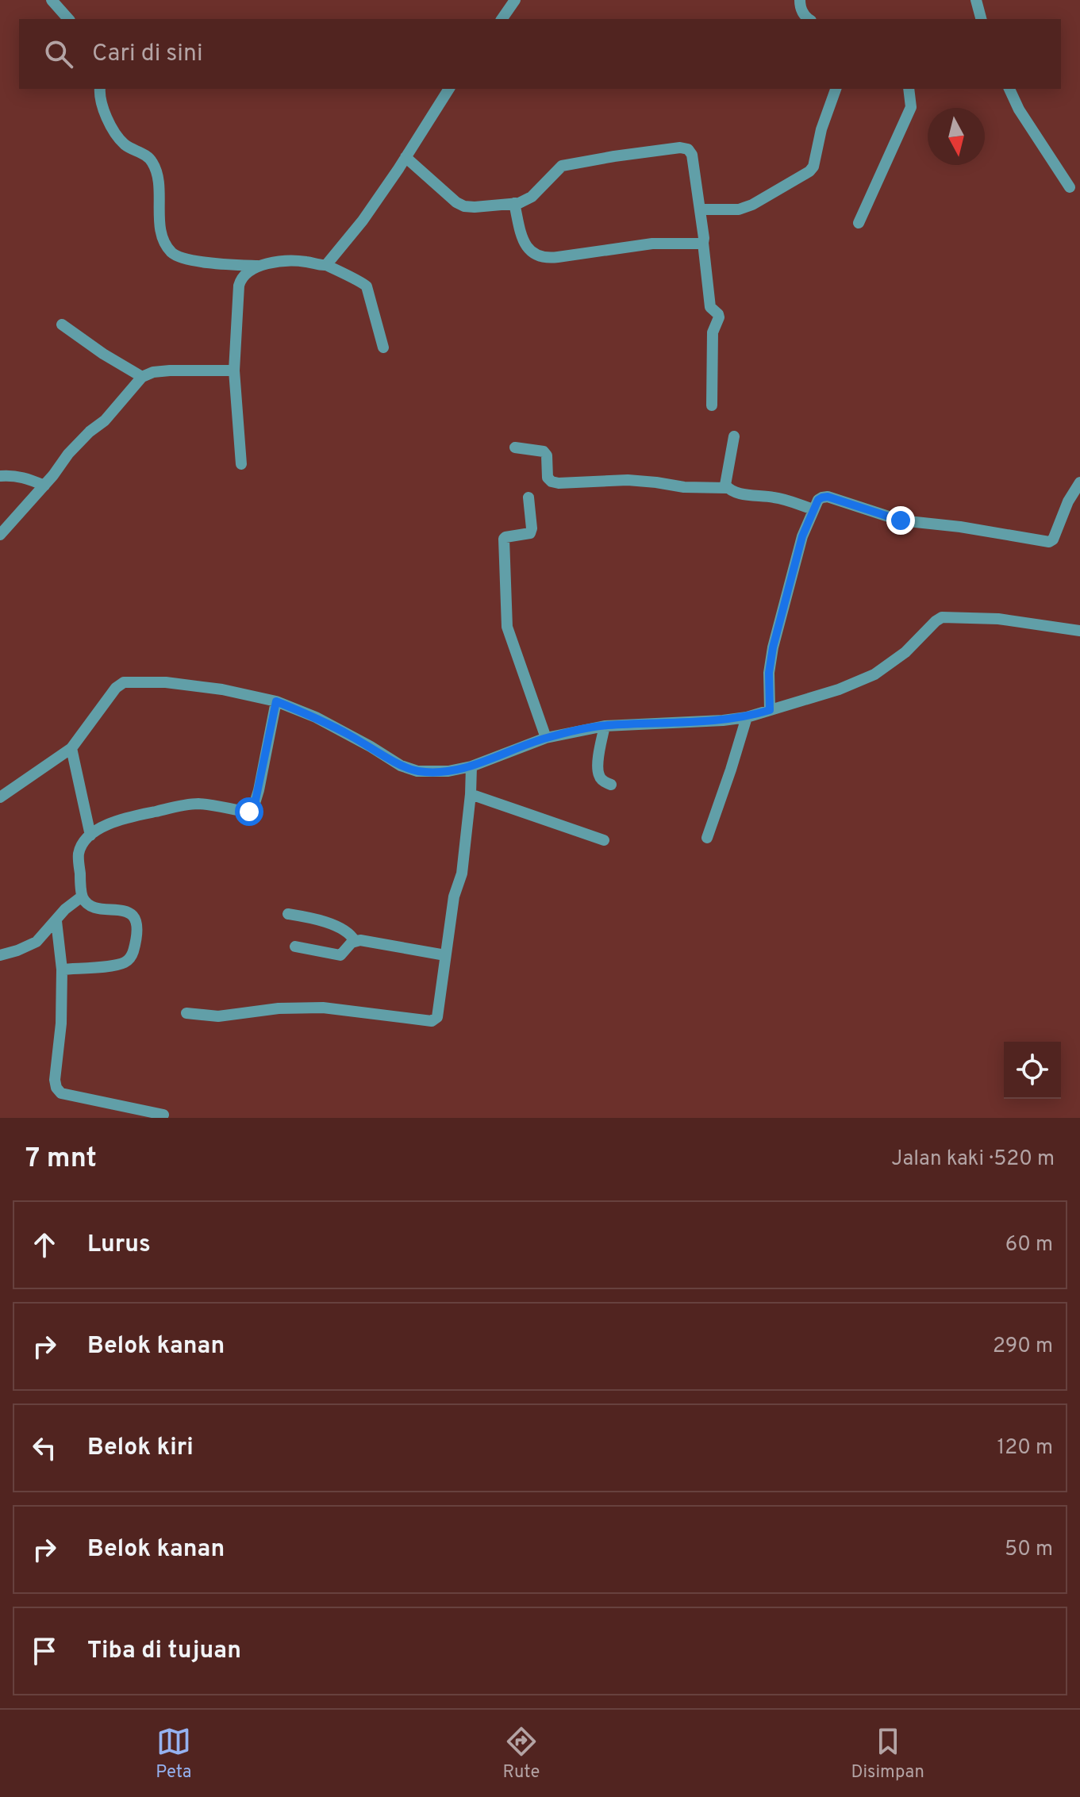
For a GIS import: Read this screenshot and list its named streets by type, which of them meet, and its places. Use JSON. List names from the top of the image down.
{
  "north": "bottom",
  "page": {
    "search": "Cari di sini",
    "heading": ["7 mnt", "Jalan kaki · 520 m"],
    "list": [
      ["Lurus", "60 m"],
      ["Belok kanan", "290 m"],
      ["Belok kiri", "120 m"],
      ["Belok kanan", "50 m"],
      "Tiba di tujuan"
    ],
    "nav": ["Peta", "Rute", "Disimpan"]
  }
}
